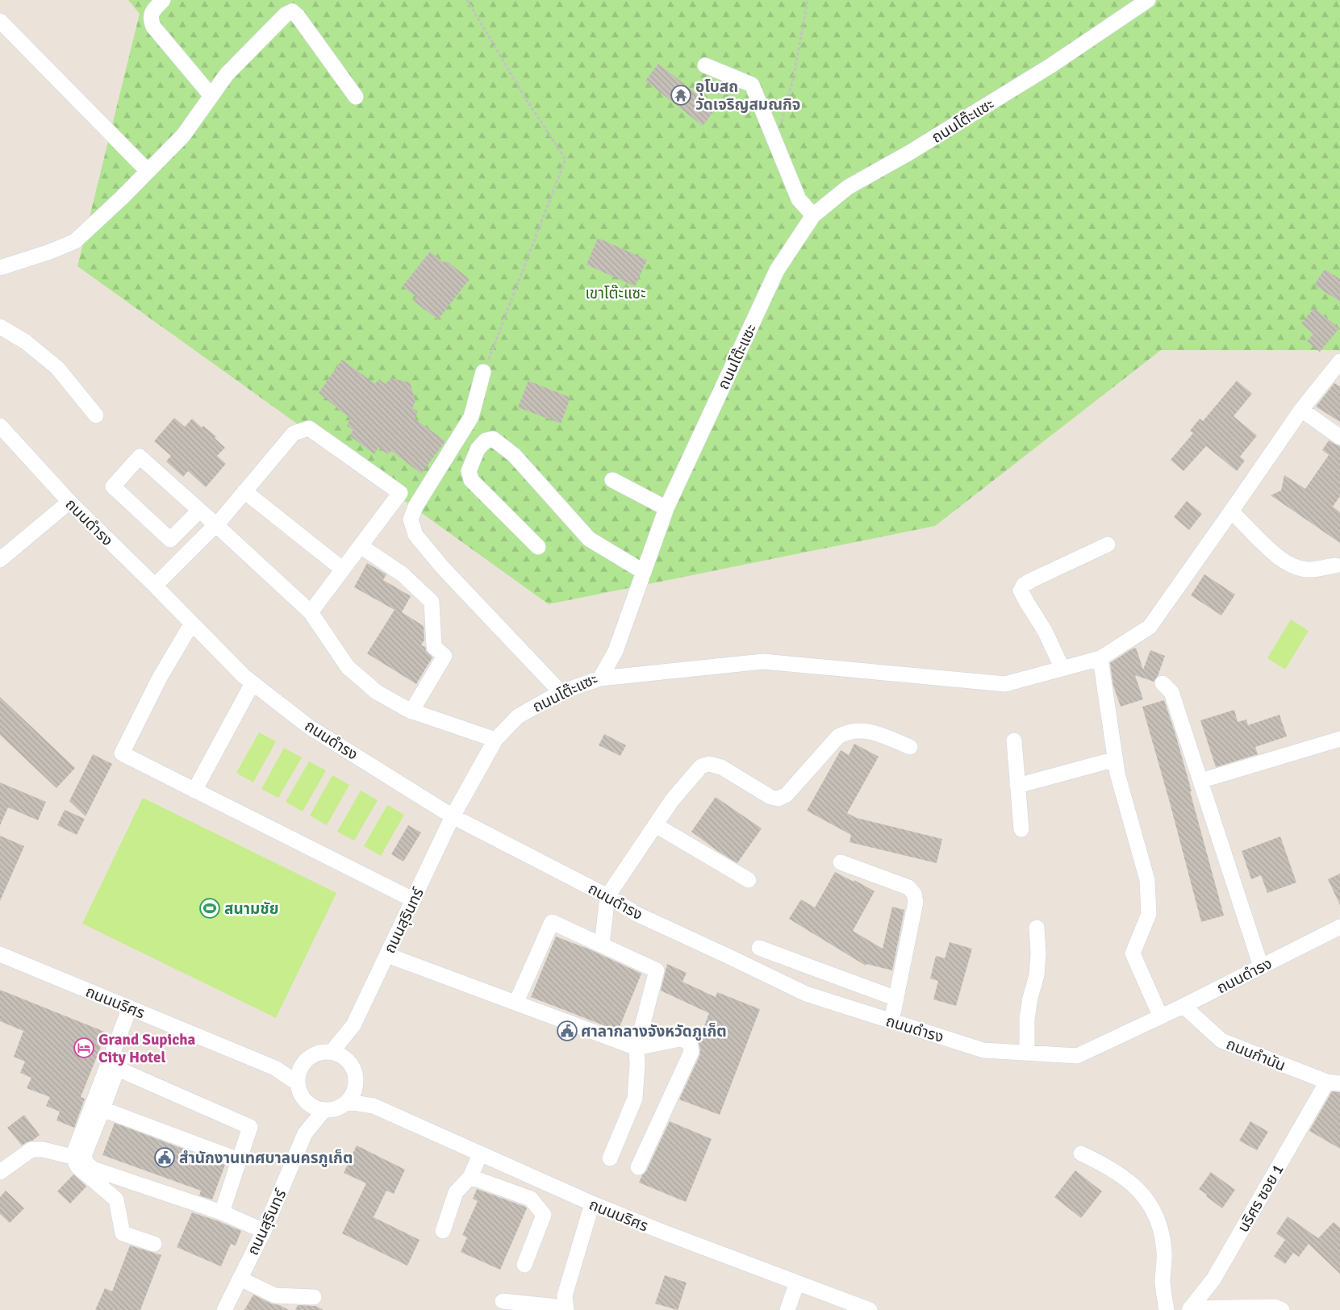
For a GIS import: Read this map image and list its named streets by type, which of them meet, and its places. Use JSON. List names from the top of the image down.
{
  "streets": {
    "street": [
      "ถนนโต๊ะแซะ",
      "ถนนดำรง",
      "ถนนสุรินทร์",
      "ถนนนริศร",
      "ถนนกำนัน",
      "นริศร ซอย 1"
    ]
  },
  "crossings": [
    ["ถนนโต๊ะแซะ", "ถนนดำรง"],
    ["ถนนโต๊ะแซะ", "ถนนสุรินทร์"],
    ["ถนนดำรง", "ถนนสุรินทร์"],
    ["ถนนดำรง", "ถนนกำนัน"],
    ["ถนนสุรินทร์", "ถนนนริศร"],
    ["ถนนกำนัน", "นริศร ซอย 1"]
  ],
  "parks": ["เขาโต๊ะแซะ"],
  "places": {
    "temple": ["อุโบสถ วัดเจริญสมณกิจ"],
    "sports": ["สนามชัย"],
    "public building": ["ศาลากลางจังหวัดภูเก็ต", "สำนักงานเทศบาลนครภูเก็ต"],
    "hotel": ["Grand Supicha City Hotel"]
  }
}
